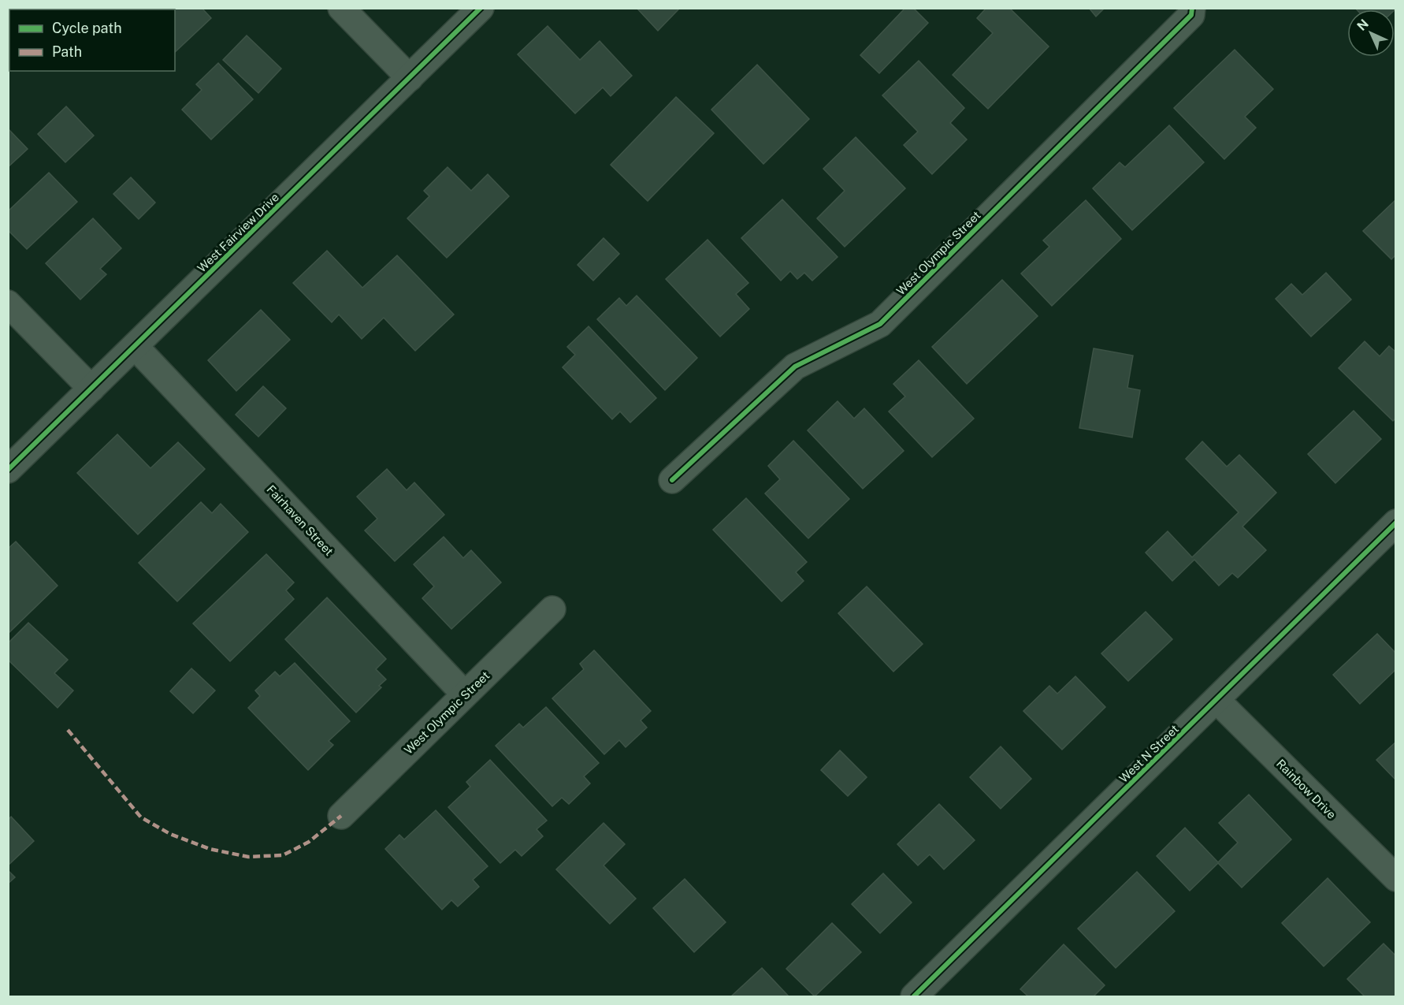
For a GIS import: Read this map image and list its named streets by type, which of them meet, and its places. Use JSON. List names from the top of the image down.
{
  "streets": {
    "street": [
      "West Fairview Drive",
      "West Olympic Street",
      "Fairhaven Street",
      "West N Street",
      "Rainbow Drive"
    ]
  },
  "crossings": [
    ["West Fairview Drive", "Fairhaven Street"],
    ["West Olympic Street", "Fairhaven Street"],
    ["West N Street", "Rainbow Drive"]
  ],
  "legend": ["Cycle path", "Path"],
  "north": "top left"
}
